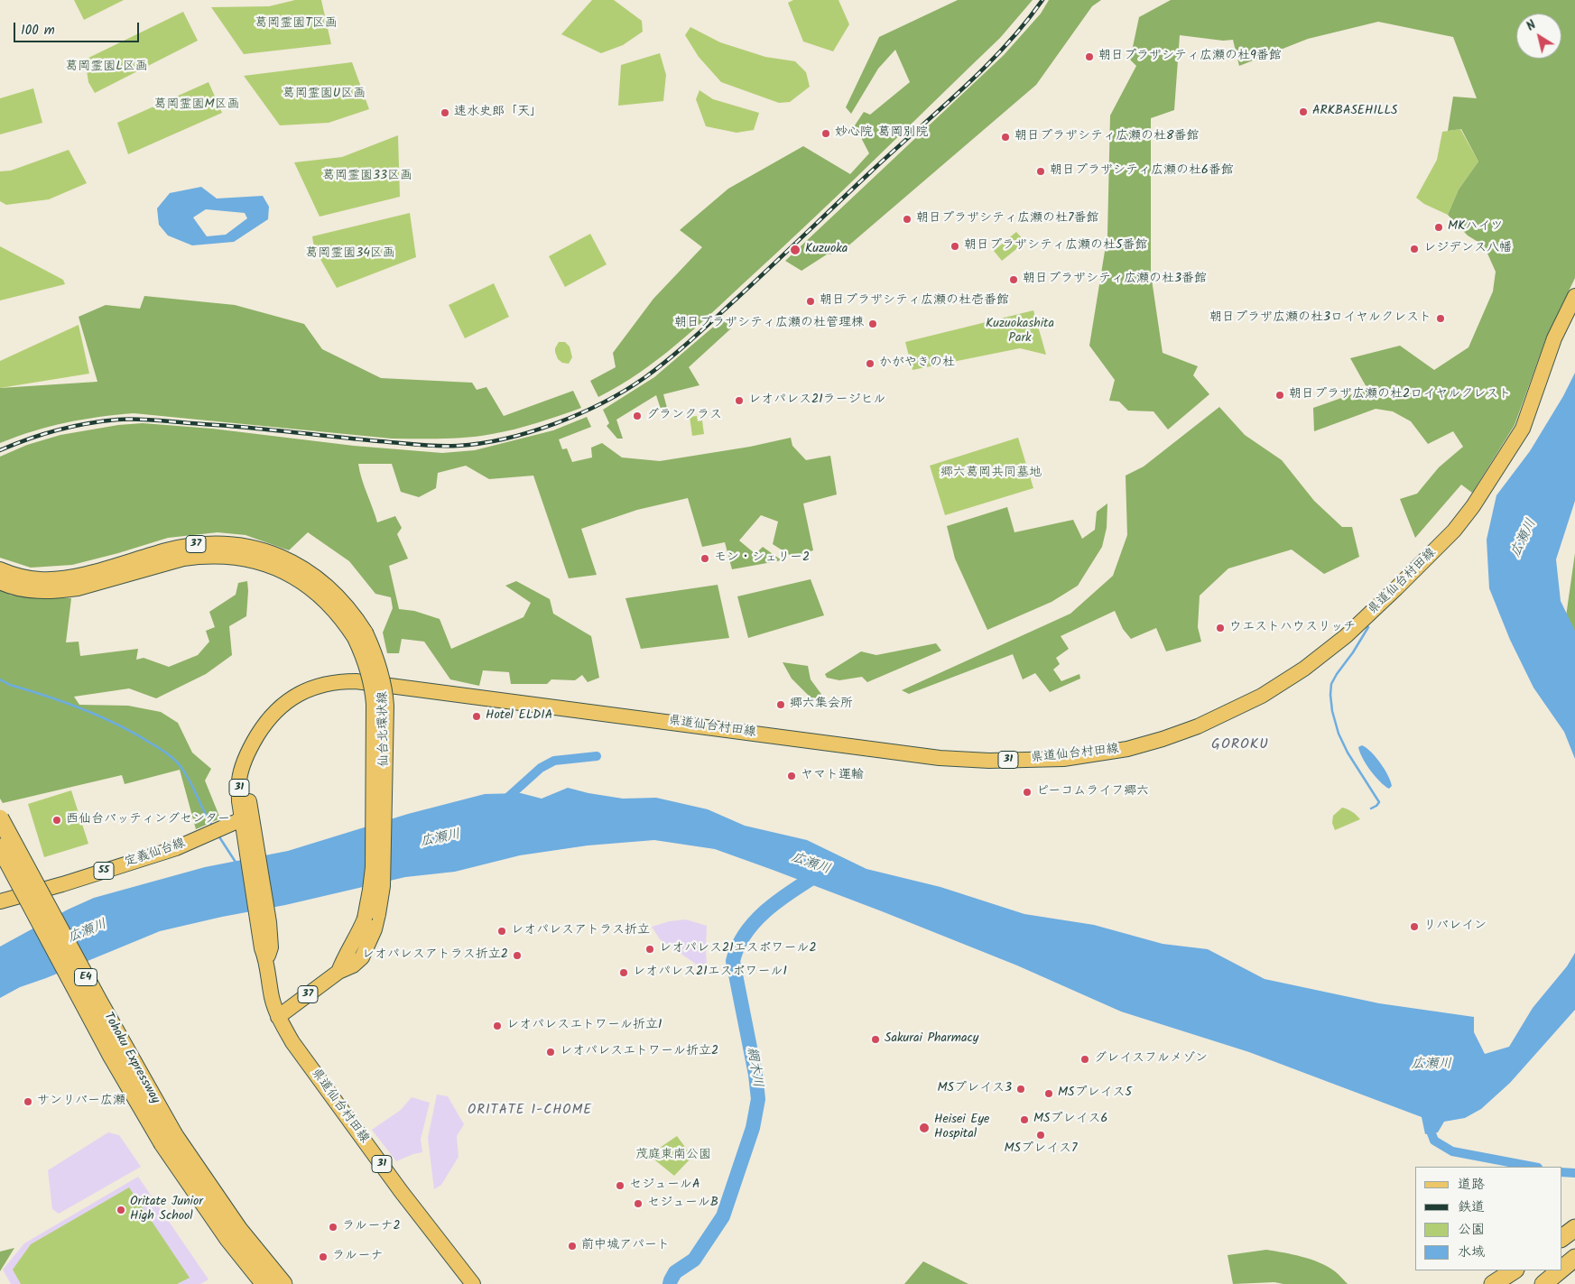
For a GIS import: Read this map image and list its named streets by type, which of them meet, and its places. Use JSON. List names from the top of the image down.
{
  "streets": {
    "highway": ["E4", "Tohoku Expressway"],
    "main road": [
      "37",
      "県道仙台村田線",
      "仙台北環状線",
      "31",
      "定義仙台線",
      "55"
    ]
  },
  "crossings": [
    ["県道仙台村田線", "仙台北環状線"],
    ["県道仙台村田線", "定義仙台線"]
  ],
  "districts": ["GOROKU", "ORITATE 1-CHOME"],
  "water": ["広瀬川", "網木川"],
  "parks": [
    "葛岡霊園T区画",
    "葛岡霊園L区画",
    "葛岡霊園U区画",
    "葛岡霊園M区画",
    "葛岡霊園33区画",
    "葛岡霊園34区画",
    "Kuzuokashita Park",
    "郷六葛岡共同墓地",
    "茂庭東南公園"
  ],
  "places": [
    "朝日プラザシティ広瀬の杜9番館",
    "ARKBASEHILLS",
    "速水史郎「天」",
    "妙心院 葛岡別院",
    "朝日プラザシティ広瀬の杜8番館",
    "朝日プラザシティ広瀬の杜6番館",
    "朝日プラザシティ広瀬の杜7番館",
    "MKハイツ",
    "朝日プラザシティ広瀬の杜5番館",
    "レジデンス八幡",
    "Kuzuoka",
    "朝日プラザシティ広瀬の杜3番館",
    "朝日プラザシティ広瀬の杜壱番館",
    "朝日プラザ広瀬の杜3ロイヤルクレスト",
    "朝日プラザシティ広瀬の杜管理棟",
    "かがやきの杜",
    "朝日プラザ広瀬の杜2ロイヤルクレスト",
    "レオパレス21ラージヒル",
    "グランクラス",
    "モン・シェリー2",
    "ウエストハウスリッチ",
    "郷六集会所",
    "Hotel ELDIA",
    "ヤマト運輸",
    "ピーコムライフ郷六",
    "西仙台バッティングセンター",
    "リバレイン",
    "レオパレスアトラス折立",
    "レオパレス21エスポワール2",
    "レオパレスアトラス折立2",
    "レオパレス21エスポワール1",
    "レオパレスエトワール折立1",
    "Sakurai Pharmacy",
    "レオパレスエトワール折立2",
    "グレイスフルメゾン",
    "MSプレイス3",
    "MSプレイス5",
    "サンリバー広瀬",
    "MSプレイス6",
    "Heisei Eye Hospital",
    "MSプレイス7",
    "セジュールA",
    "セジュールB",
    "Oritate Junior High School",
    "ラルーナ2",
    "前中城アパート",
    "ラルーナ"
  ],
  "legend": [
    "道路",
    "鉄道",
    "公園",
    "水域"
  ],
  "scale_bar": "100 m",
  "north": "top left"
}
